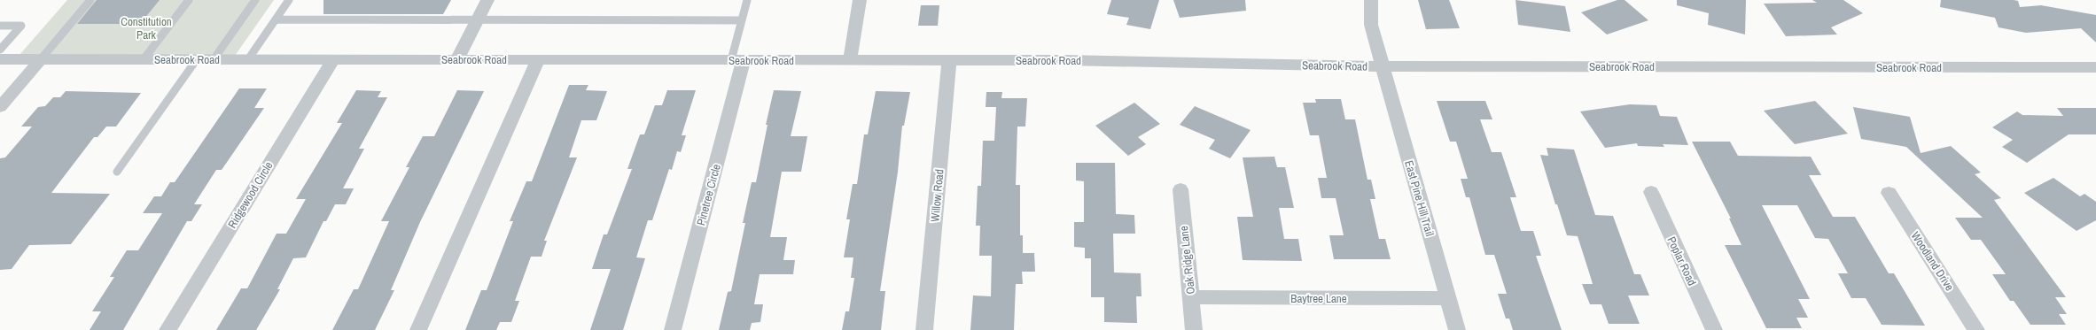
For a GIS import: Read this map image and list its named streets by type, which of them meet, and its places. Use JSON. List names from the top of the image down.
{
  "streets": {
    "street": [
      "Seabrook Road",
      "Ridgewood Circle",
      "Pinetree Circle",
      "Willow Road",
      "East Pine Hill Trail",
      "Oak Ridge Lane",
      "Poplar Road",
      "Woodland Drive",
      "Baytree Lane"
    ]
  },
  "crossings": [
    ["Seabrook Road", "Ridgewood Circle"],
    ["Seabrook Road", "Pinetree Circle"],
    ["Seabrook Road", "Willow Road"],
    ["Seabrook Road", "East Pine Hill Trail"],
    ["East Pine Hill Trail", "Baytree Lane"],
    ["Oak Ridge Lane", "Baytree Lane"]
  ],
  "parks": ["Constitution Park"]
}
